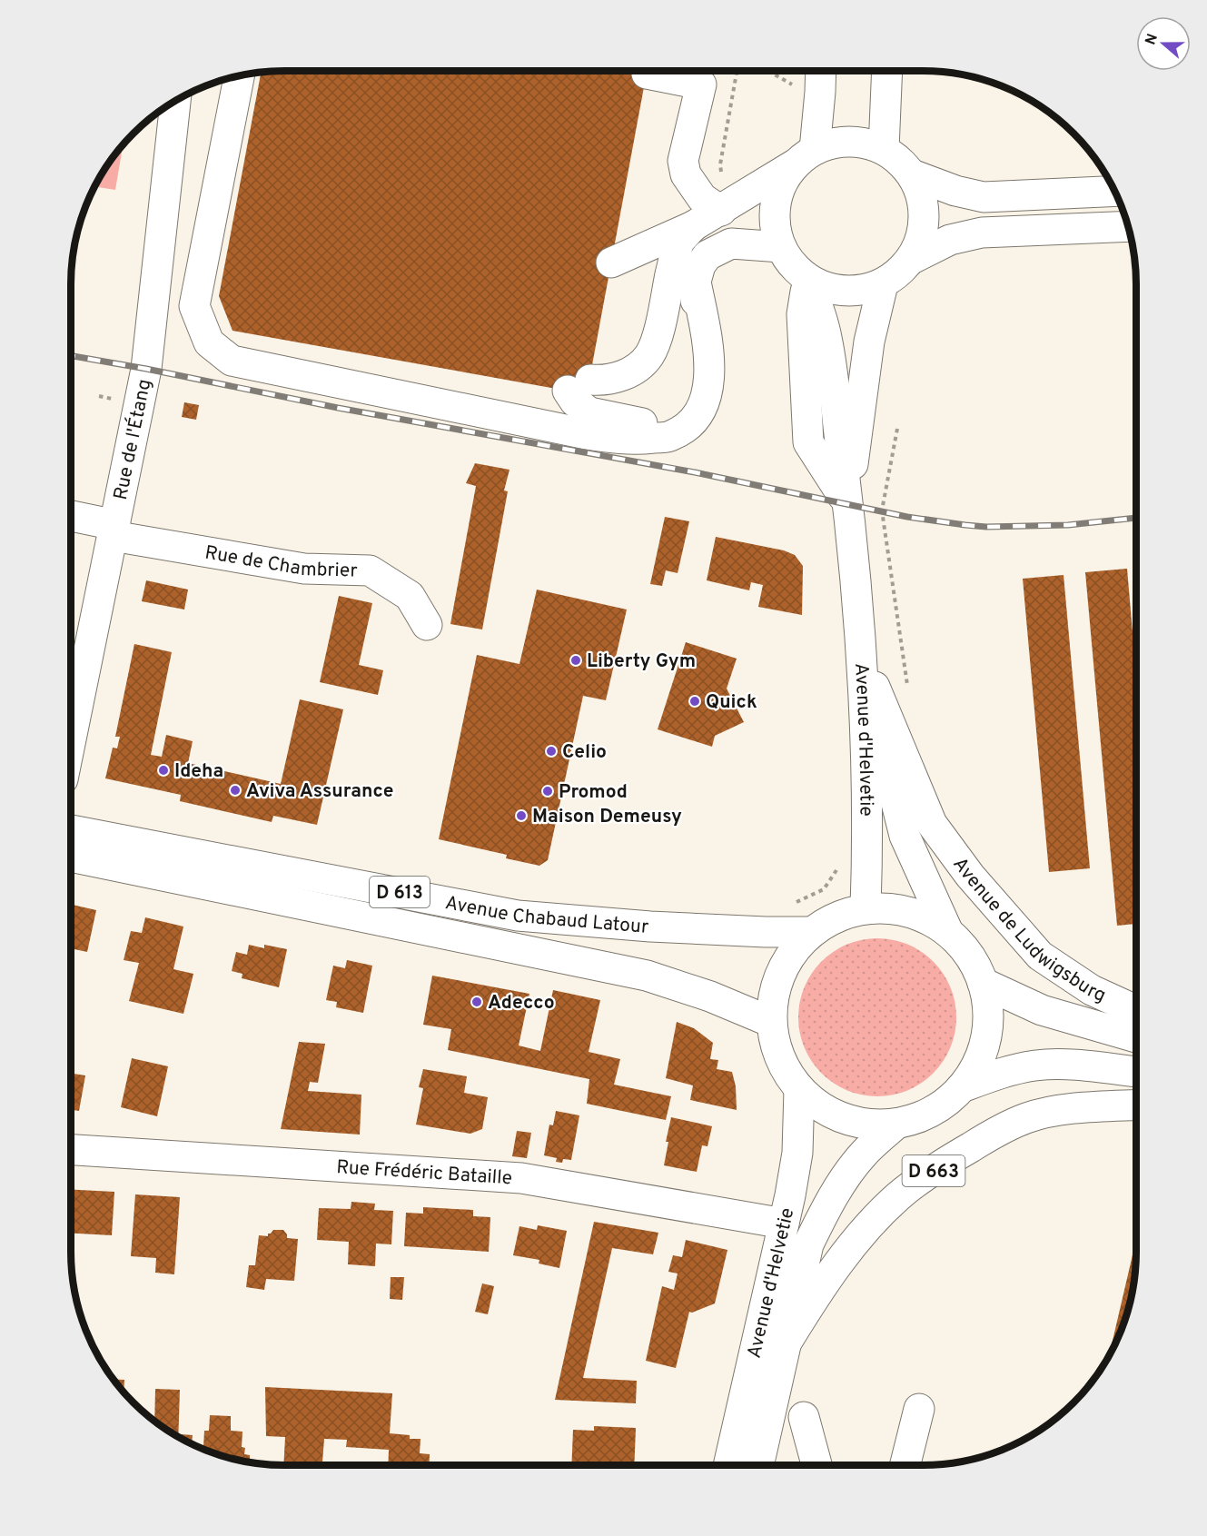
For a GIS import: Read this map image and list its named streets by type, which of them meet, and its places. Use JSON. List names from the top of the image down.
{
  "streets": {
    "street": [
      "Rue de l'Étang",
      "Rue de Chambrier",
      "Avenue d'Helvetie",
      "D 613",
      "Avenue Chabaud Latour",
      "Avenue de Ludwigsburg",
      "D 663",
      "Rue Frédéric Bataille"
    ]
  },
  "crossings": [
    ["Rue de l'Étang", "Rue de Chambrier"],
    ["Avenue d'Helvetie", "Avenue de Ludwigsburg"],
    ["Avenue d'Helvetie", "D 663"],
    ["Avenue d'Helvetie", "Rue Frédéric Bataille"]
  ],
  "places": [
    "Liberty Gym",
    "Quick",
    "Celio",
    "Ideha",
    "Aviva Assurance",
    "Promod",
    "Maison Demeusy",
    "Adecco"
  ],
  "north": "left"
}
